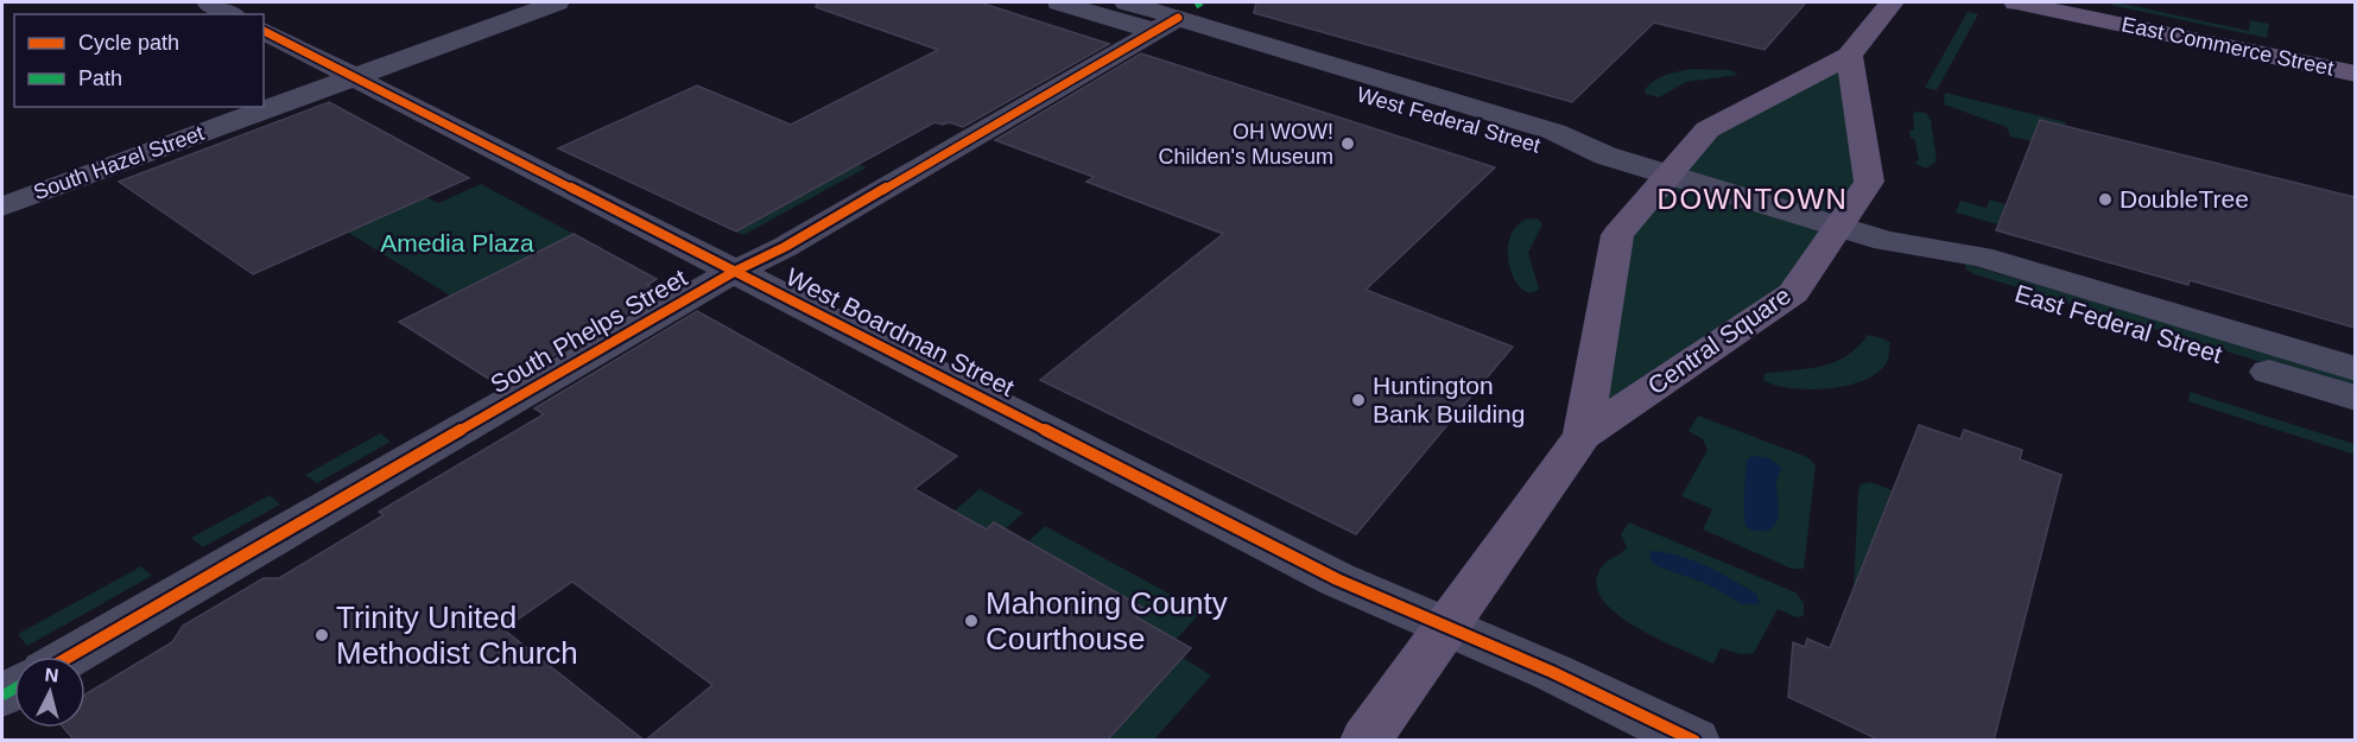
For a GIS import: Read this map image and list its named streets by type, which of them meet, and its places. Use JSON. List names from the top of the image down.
{
  "streets": {
    "main road": ["East Commerce Street", "Central Square"],
    "street": [
      "West Federal Street",
      "South Hazel Street",
      "East Federal Street",
      "South Phelps Street",
      "West Boardman Street"
    ]
  },
  "crossings": [
    ["West Federal Street", "East Federal Street"],
    ["West Federal Street", "South Phelps Street"],
    ["South Hazel Street", "West Boardman Street"],
    ["East Federal Street", "Central Square"],
    ["South Phelps Street", "West Boardman Street"]
  ],
  "districts": ["DOWNTOWN"],
  "parks": ["Amedia Plaza"],
  "places": [
    "OH WOW! Childen's Museum",
    "DoubleTree",
    "Huntington Bank Building",
    "Mahoning County Courthouse",
    "Trinity United Methodist Church"
  ],
  "legend": ["Cycle path", "Path"],
  "north": "top"
}
